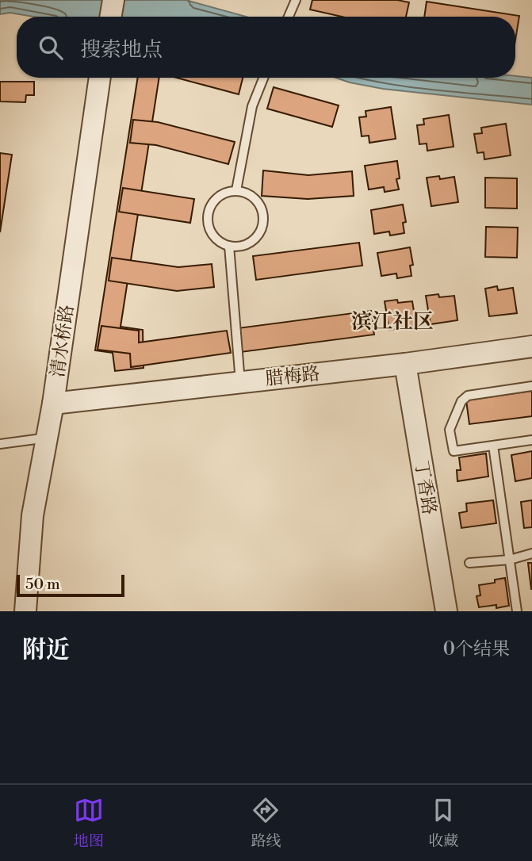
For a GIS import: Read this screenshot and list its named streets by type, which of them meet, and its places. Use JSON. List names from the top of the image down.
{
  "streets": {
    "street": ["清水桥路", "腊梅路", "丁香路"]
  },
  "crossings": [
    ["清水桥路", "腊梅路"],
    ["腊梅路", "丁香路"]
  ],
  "districts": ["滨江社区"],
  "scale_bar": "50 m",
  "page": {
    "search": "搜索地点",
    "scale": "50 m",
    "heading": ["附近", "0个结果"],
    "nav": ["地图", "路线", "收藏"]
  }
}
